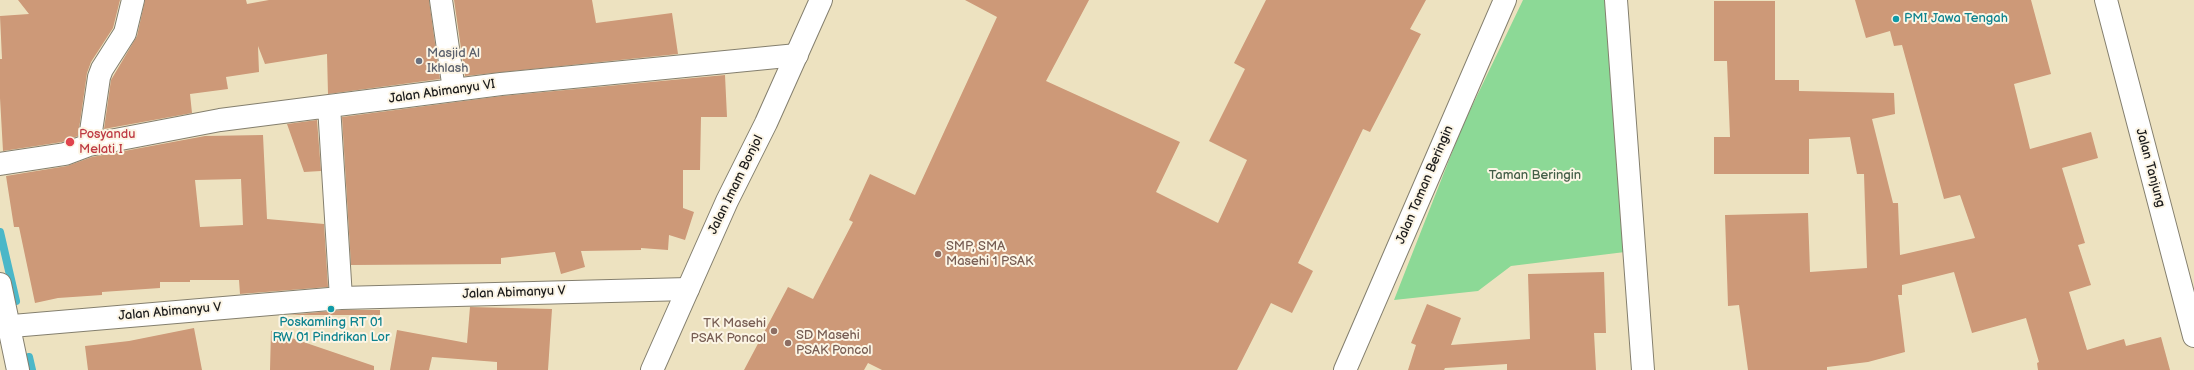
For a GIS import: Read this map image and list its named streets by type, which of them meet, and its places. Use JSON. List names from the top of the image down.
{
  "streets": {
    "street": [
      "Jalan Abimanyu VI",
      "Jalan Tanjung",
      "Jalan Imam Bonjol",
      "Jalan Taman Beringin",
      "Jalan Abimanyu V"
    ]
  },
  "crossings": [
    ["Jalan Abimanyu VI", "Jalan Imam Bonjol"],
    ["Jalan Imam Bonjol", "Jalan Abimanyu V"]
  ],
  "parks": ["Taman Beringin"],
  "places": [
    "PMI Jawa Tengah",
    "Masjid Al Ikhlash",
    "Posyandu Melati I",
    "SMP, SMA Masehi 1 PSAK",
    "Poskamling RT 01 RW 01 Pindrikan Lor",
    "TK Masehi PSAK Poncol",
    "SD Masehi PSAK Poncol"
  ]
}
